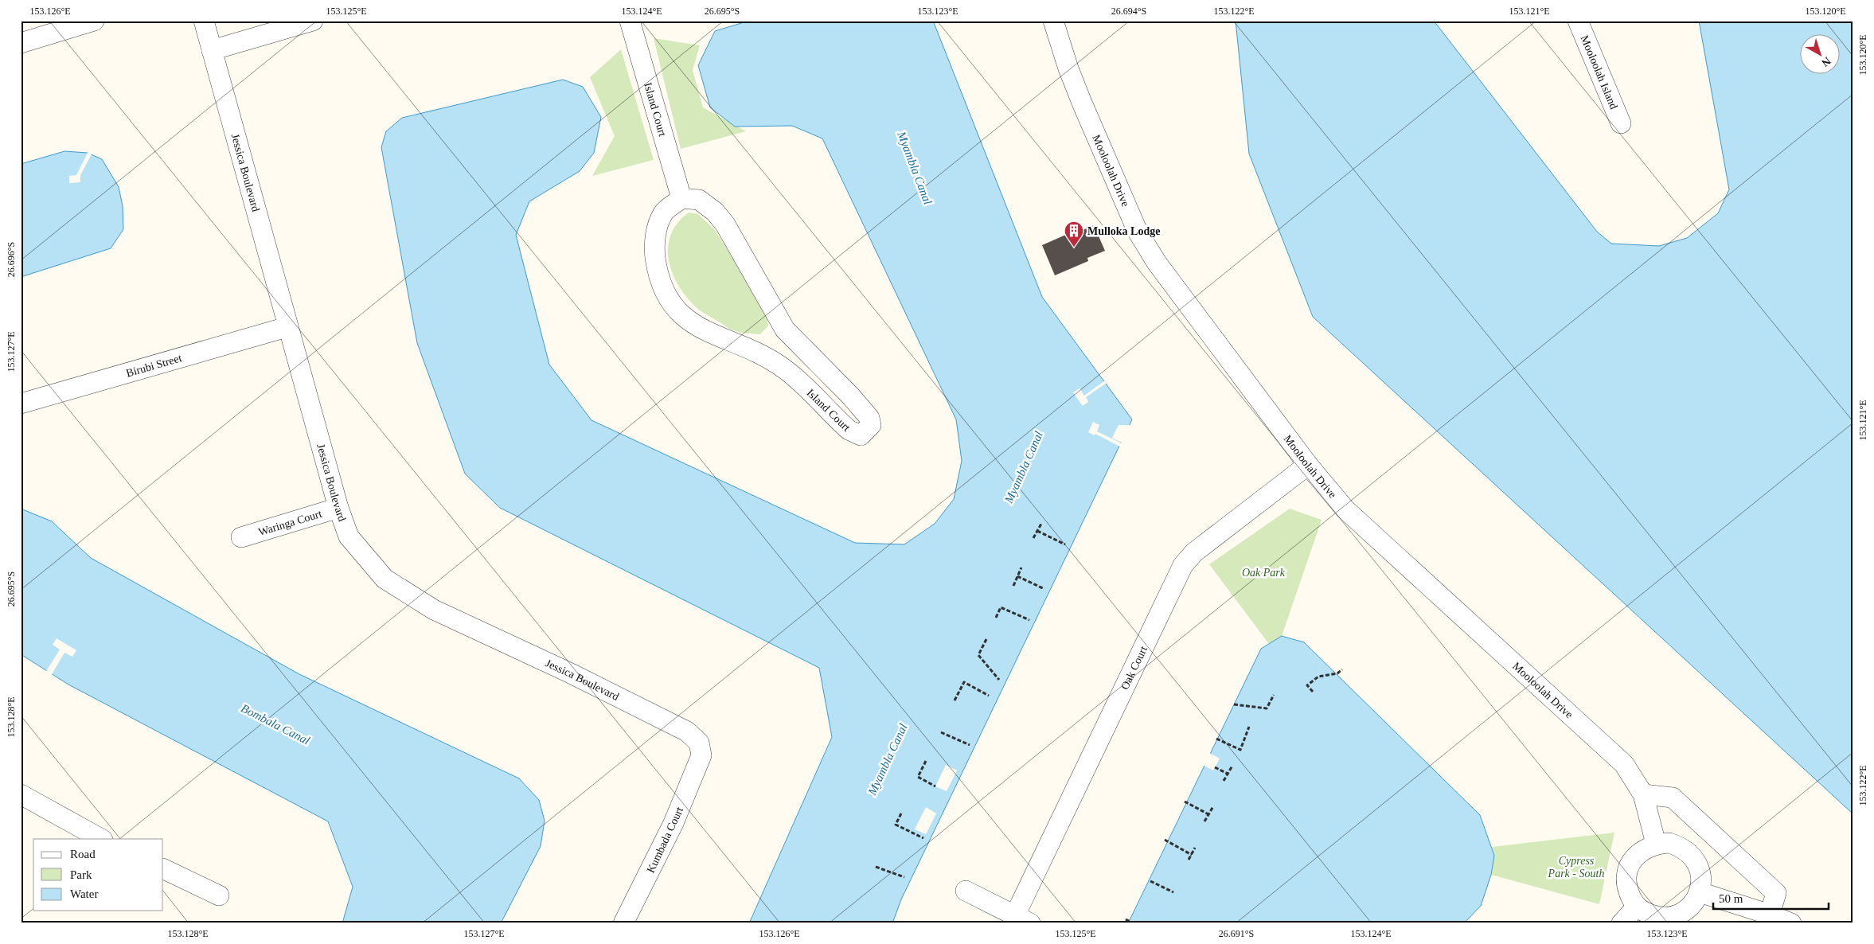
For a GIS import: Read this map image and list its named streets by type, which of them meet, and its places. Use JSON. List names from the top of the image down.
{
  "streets": {
    "street": [
      "Mooloolah Island",
      "Island Court",
      "Mooloolah Drive",
      "Jessica Boulevard",
      "Birubi Street",
      "Waringa Court",
      "Oak Court",
      "Kumbada Court"
    ]
  },
  "crossings": [
    ["Mooloolah Drive", "Oak Court"],
    ["Jessica Boulevard", "Birubi Street"],
    ["Jessica Boulevard", "Waringa Court"],
    ["Jessica Boulevard", "Kumbada Court"]
  ],
  "water": ["Myambla Canal", "Bombala Canal"],
  "parks": ["Oak Park", "Cypress Park - South"],
  "places": {
    "building": ["Mulloka Lodge"]
  },
  "legend": ["Road", "Park", "Water"],
  "scale_bar": "50 m",
  "north": "bottom right",
  "coordinates": [
    "153.126°E",
    "153.125°E",
    "153.124°E",
    "26.695°S",
    "153.123°E",
    "26.694°S",
    "153.122°E",
    "153.121°E",
    "153.120°E",
    "26.696°S",
    "153.127°E",
    "153.128°E",
    "26.691°S"
  ]
}
